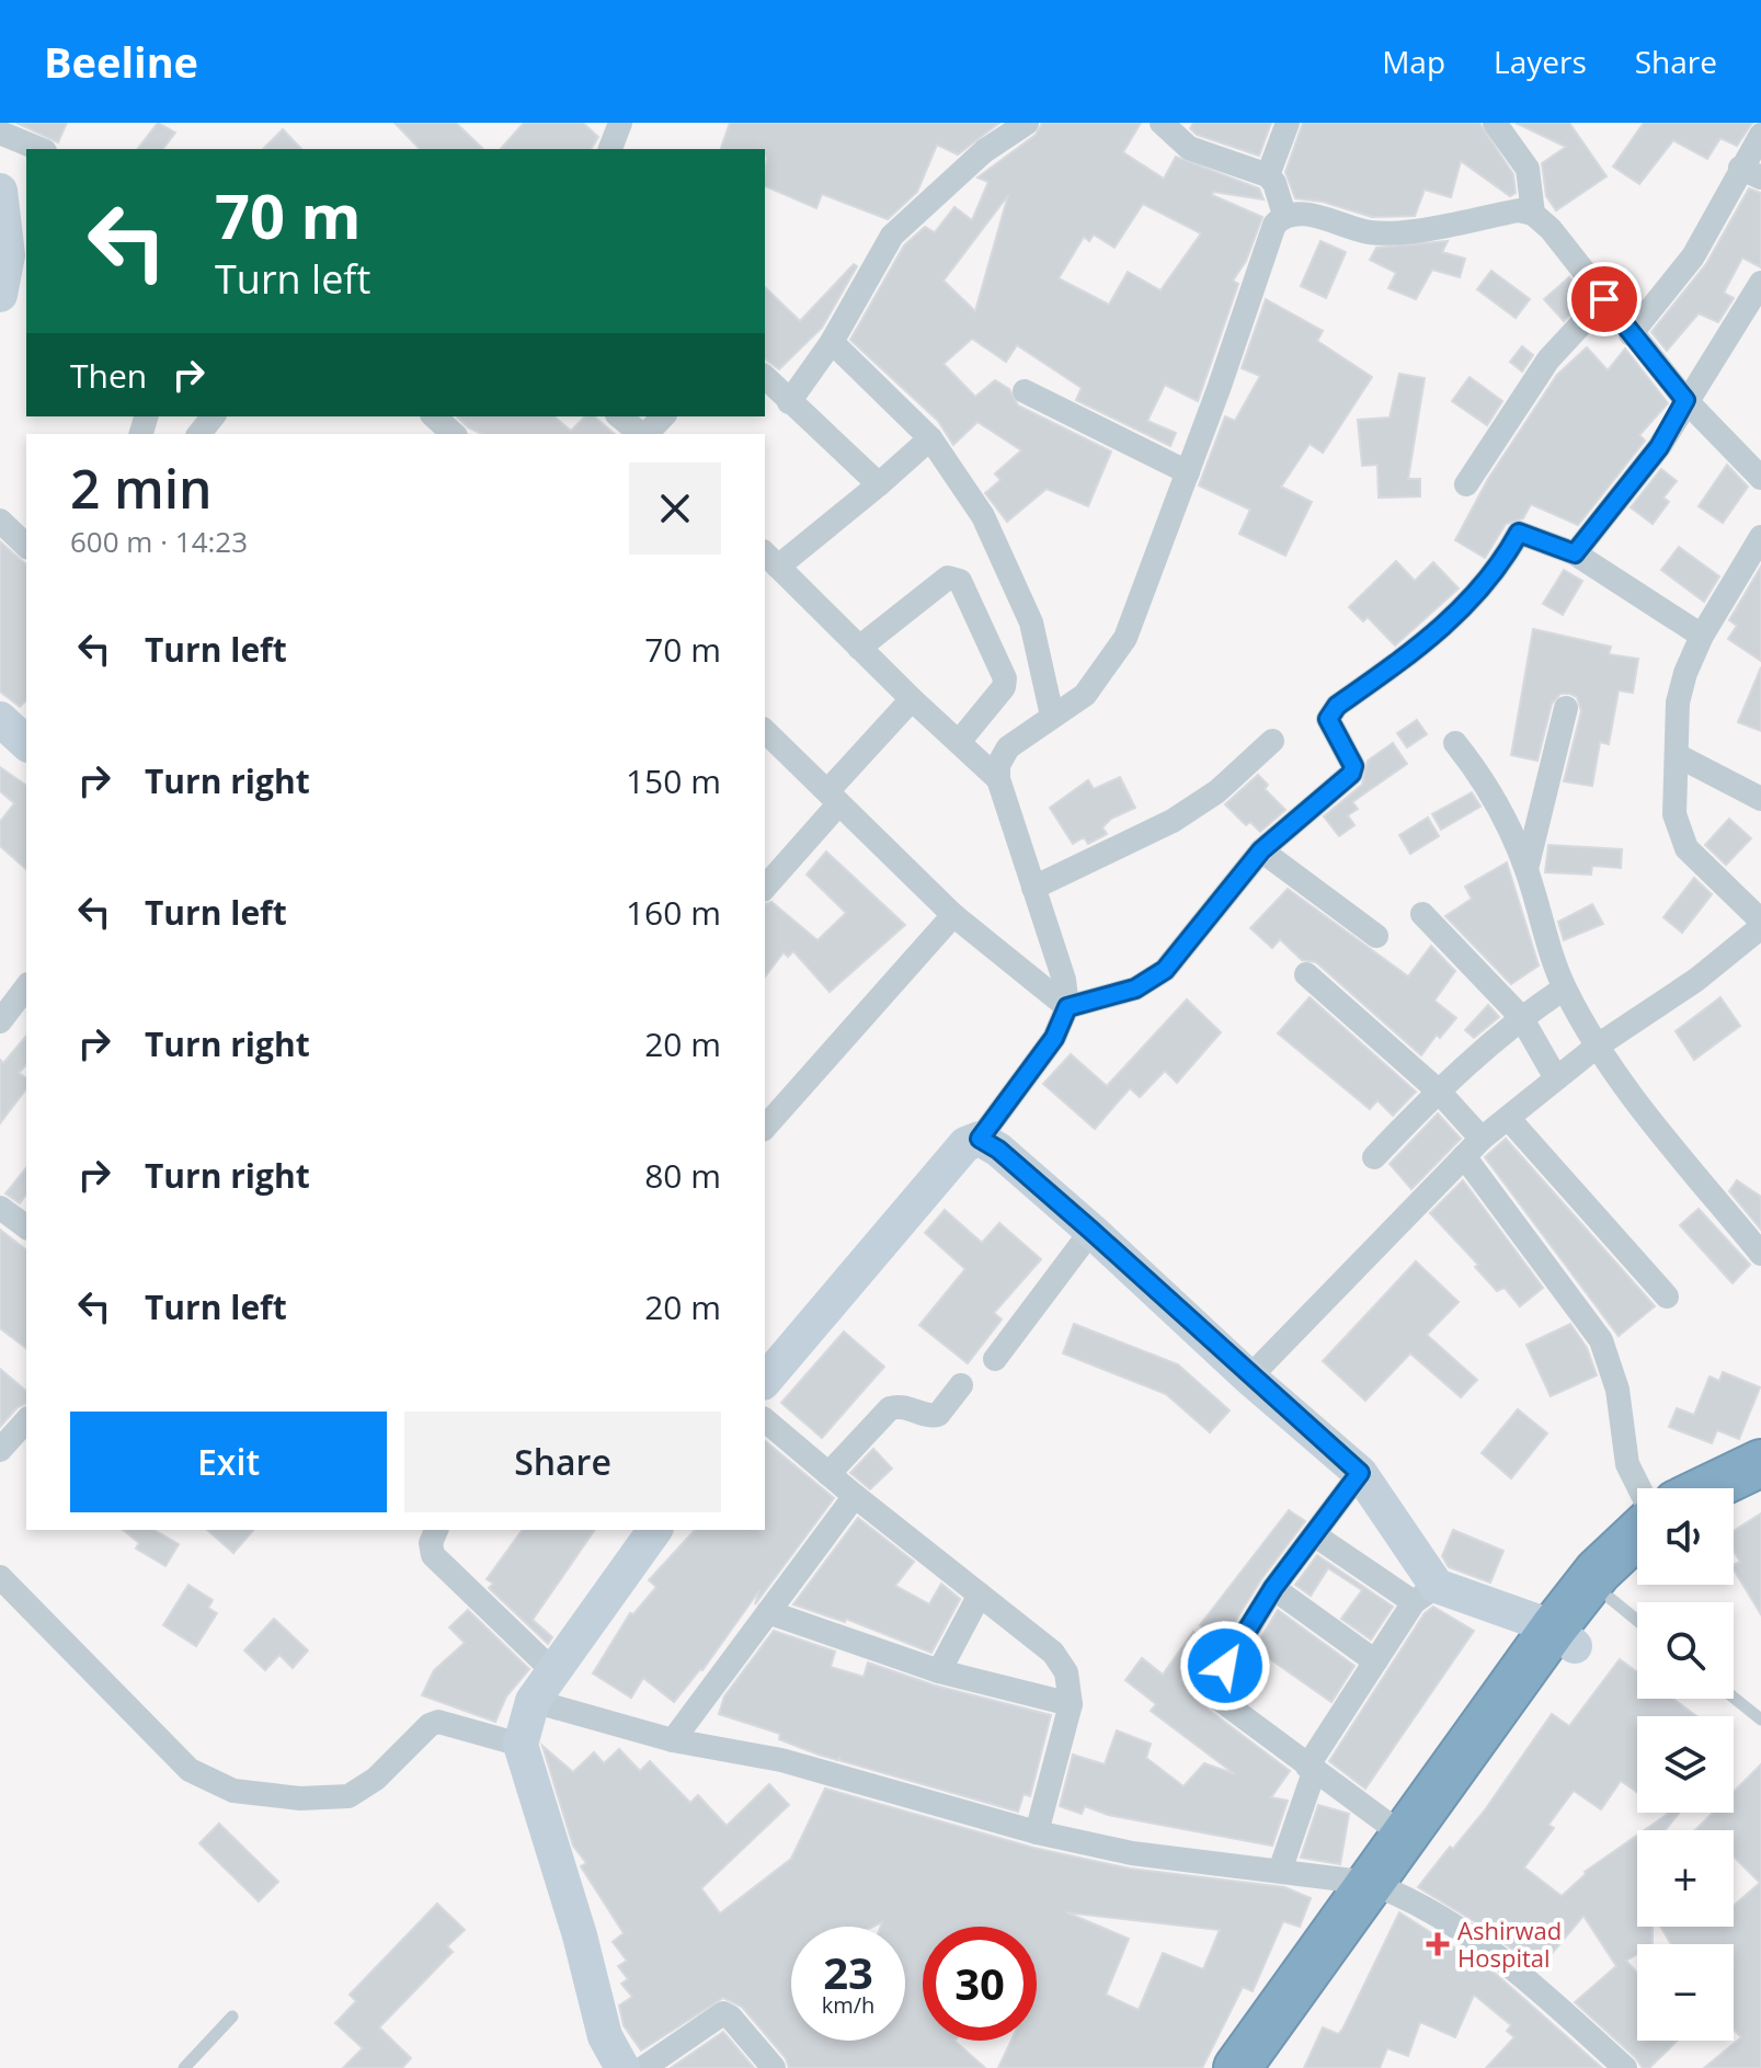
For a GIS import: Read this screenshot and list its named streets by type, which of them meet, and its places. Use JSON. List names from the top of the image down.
{
  "places": {
    "health": ["Ashirwad Hospital"]
  },
  "page": {
    "header": "Beeline",
    "nav": ["Map", "Layers", "Share"],
    "turn": ["70 m", "Turn left"],
    "then": "Then",
    "heading": ["2 min", "600 m · 14:23"],
    "list": [
      {
        "name": "Turn left",
        "value": "70 m"
      },
      {
        "name": "Turn right",
        "value": "150 m"
      },
      {
        "name": "Turn left",
        "value": "160 m"
      },
      {
        "name": "Turn right",
        "value": "20 m"
      },
      {
        "name": "Turn right",
        "value": "80 m"
      },
      {
        "name": "Turn left",
        "value": "20 m"
      }
    ],
    "buttons": ["Exit", "Share"],
    "map_buttons": ["+", "−"],
    "speed": "23 km/h",
    "limit": "30"
  }
}
